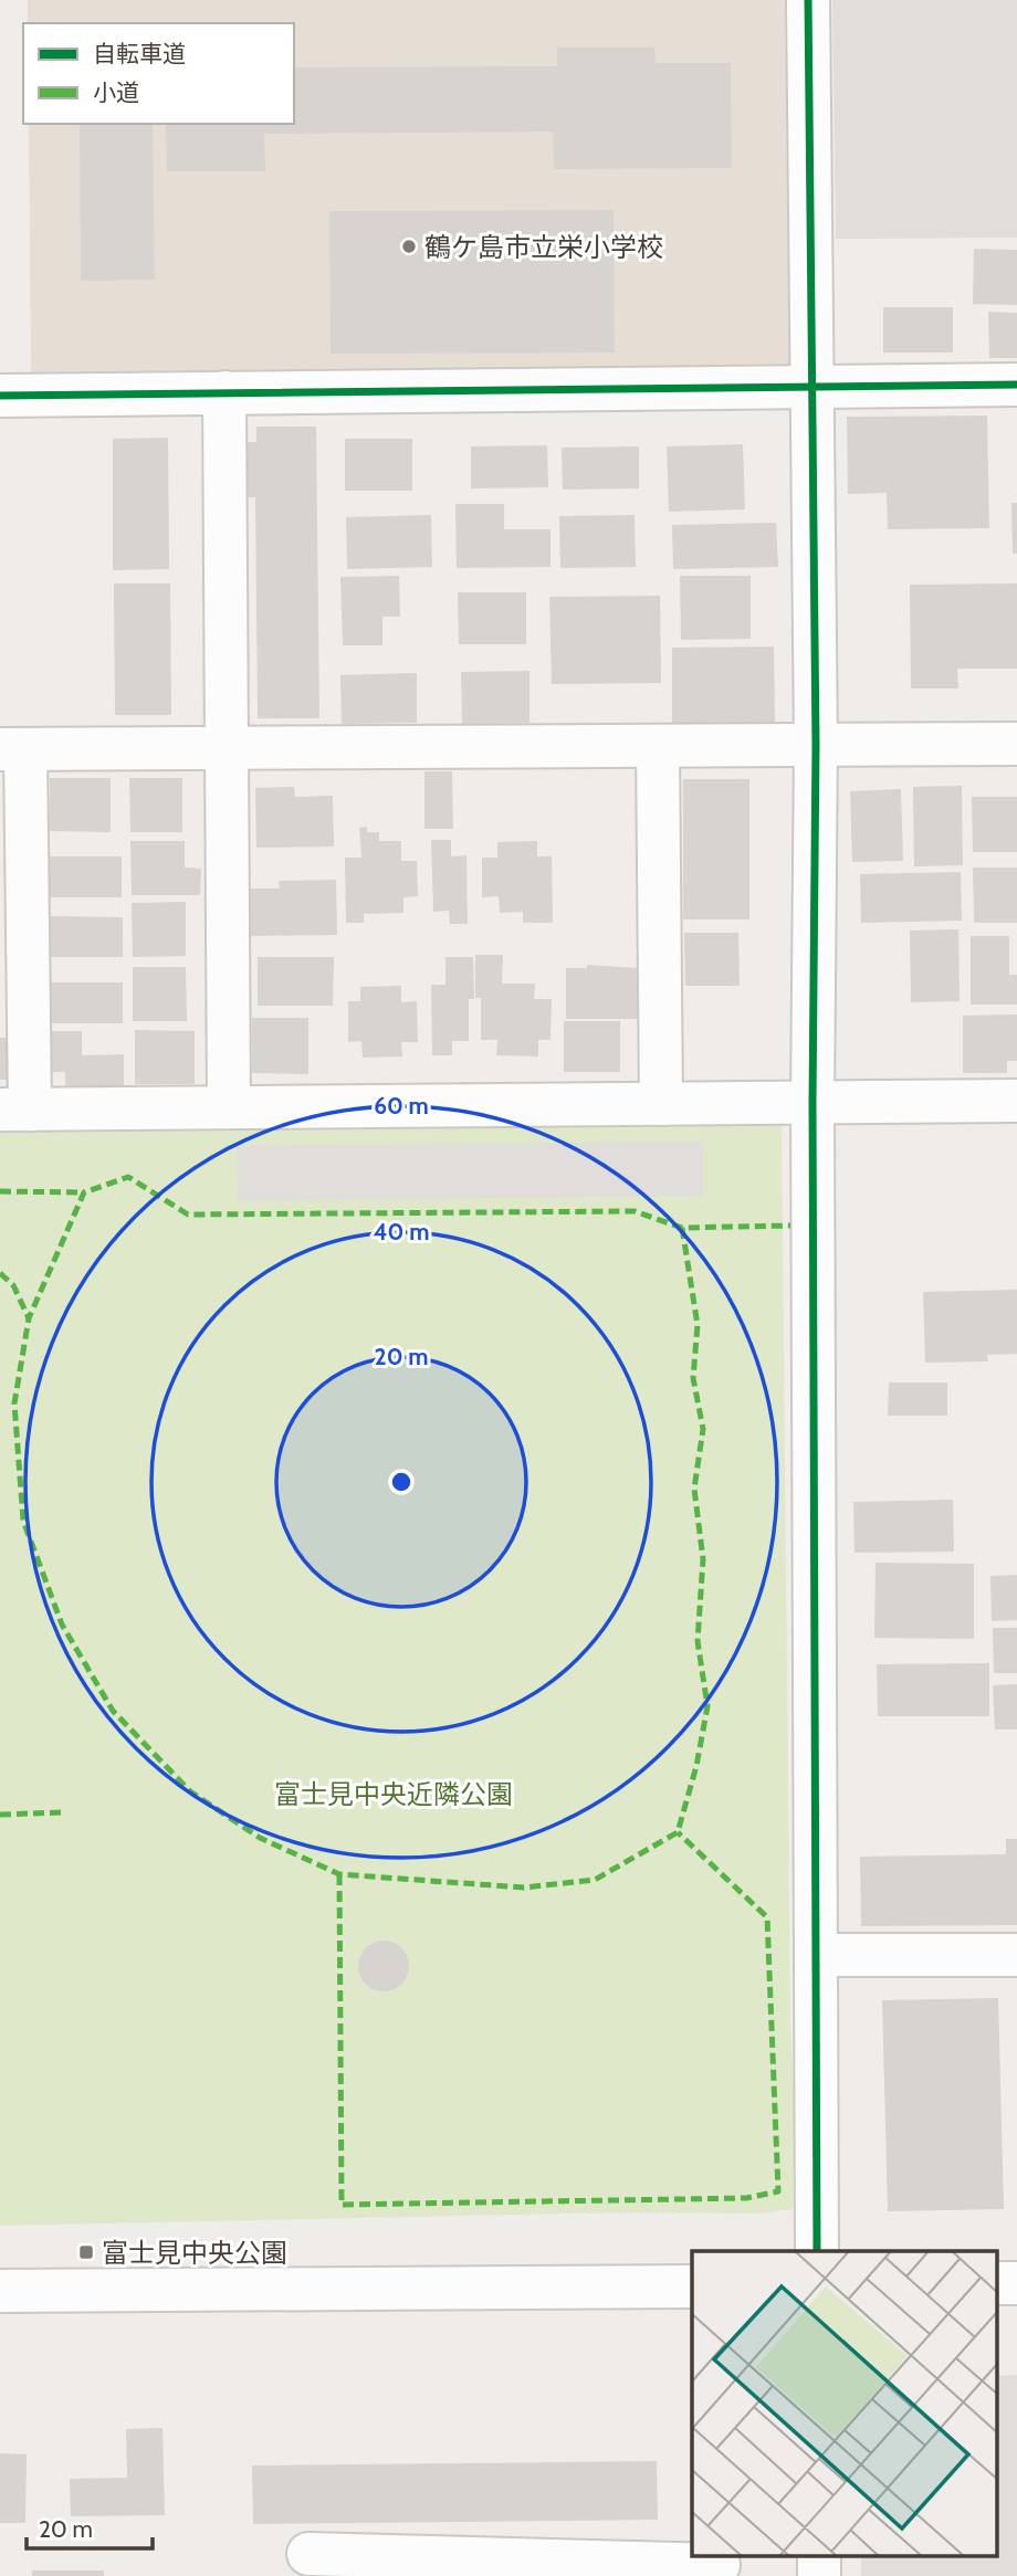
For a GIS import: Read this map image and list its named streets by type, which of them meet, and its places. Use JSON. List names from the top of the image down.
{
  "parks": ["富士見中央近隣公園"],
  "places": {
    "other": ["鶴ケ島市立栄小学校"],
    "transit": ["富士見中央公園"]
  },
  "legend": ["自転車道", "小道"],
  "scale_bar": "20 m",
  "rings": ["60 m", "40 m", "20 m"]
}
